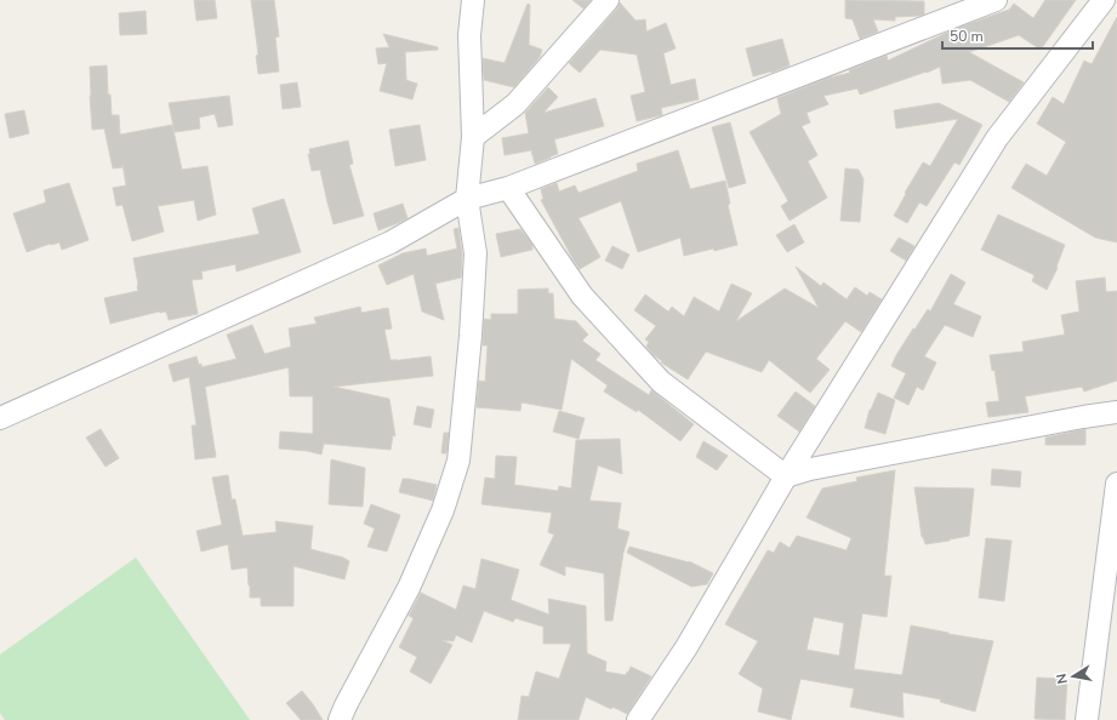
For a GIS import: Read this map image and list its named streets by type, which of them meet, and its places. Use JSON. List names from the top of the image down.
{
  "scale_bar": "50 m",
  "north": "left"
}
